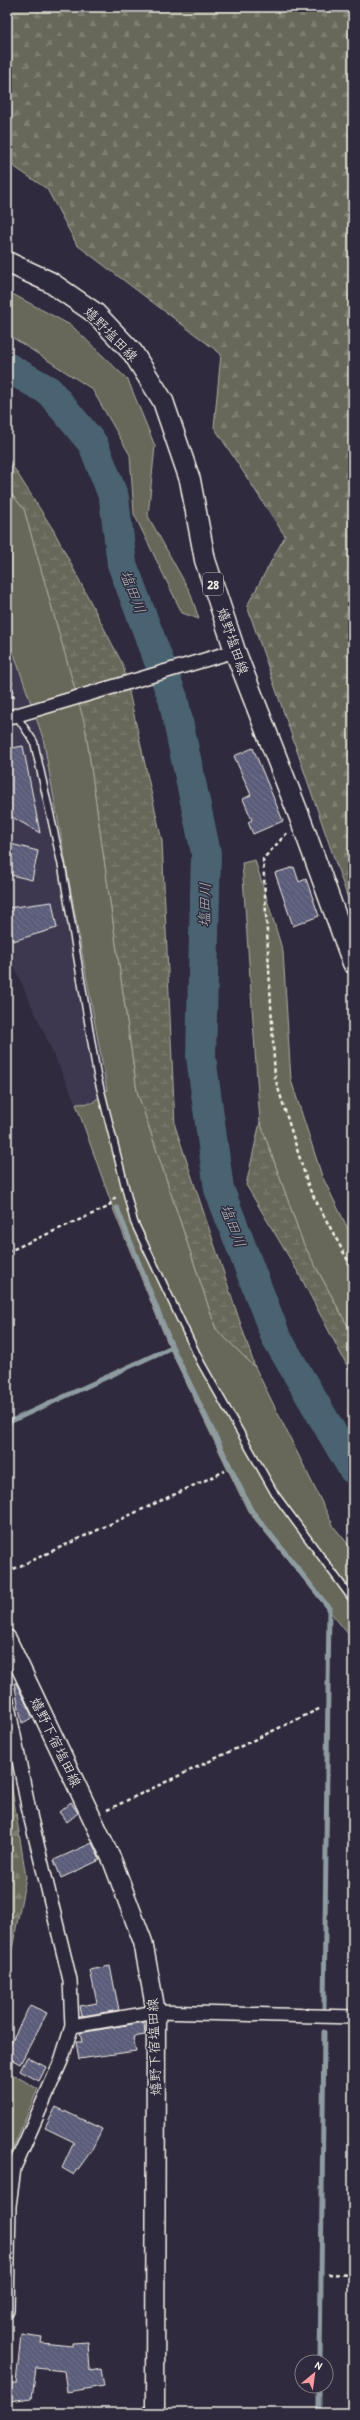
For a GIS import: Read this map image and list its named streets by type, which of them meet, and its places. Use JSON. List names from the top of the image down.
{
  "streets": {
    "main road": ["嬉野塩田線", "28", "嬉野下宿塩田線"]
  },
  "water": ["塩田川"],
  "north": "top right"
}
